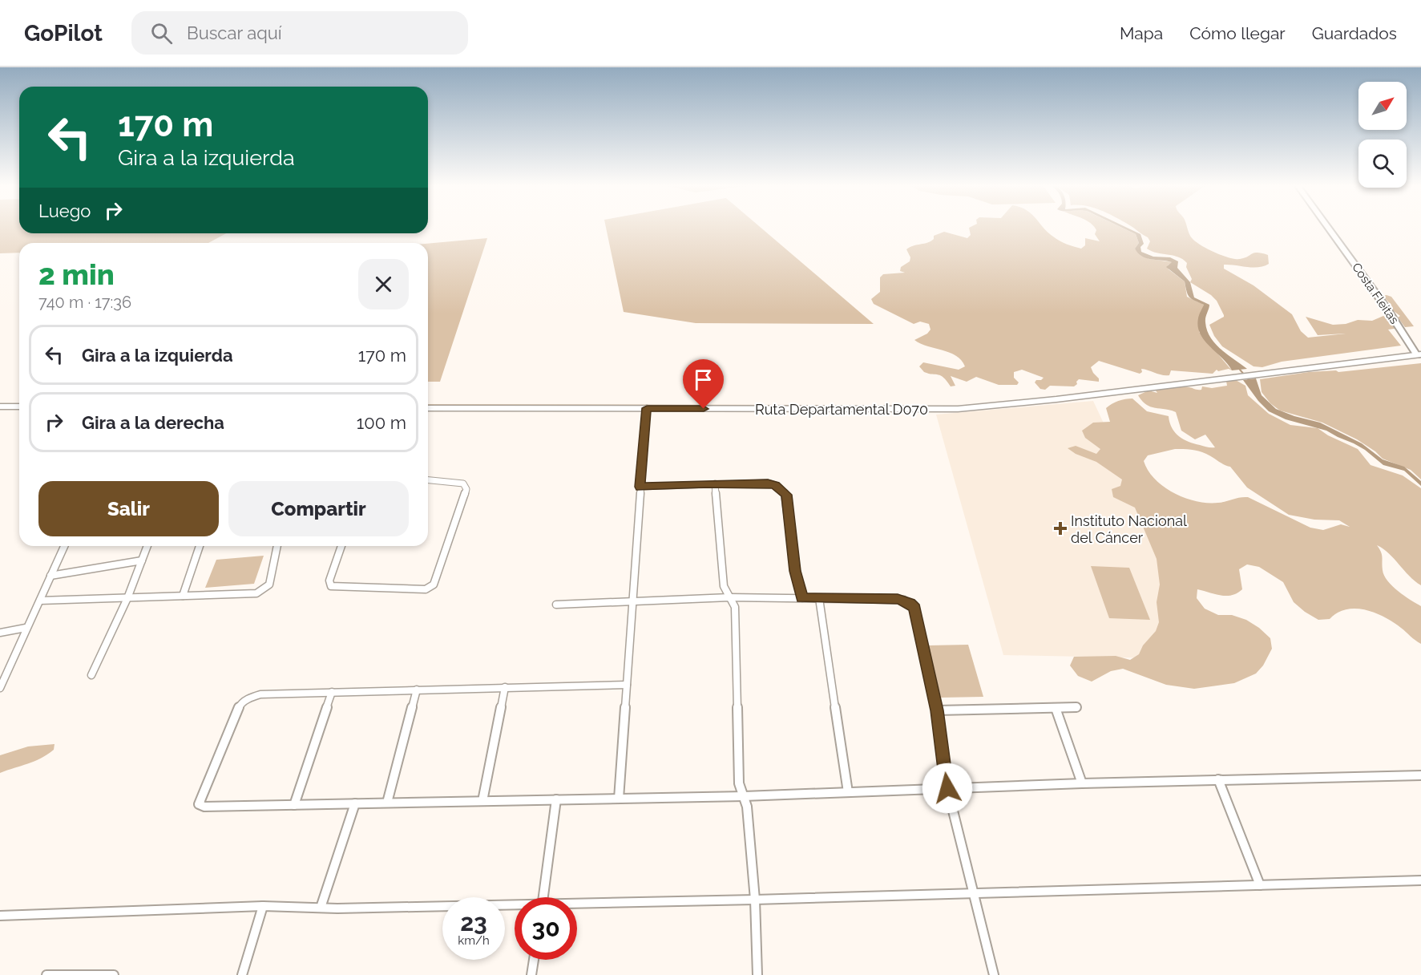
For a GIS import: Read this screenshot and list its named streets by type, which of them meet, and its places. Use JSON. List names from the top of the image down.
{
  "streets": {
    "main road": ["Costa Fleitas", "Ruta Departamental D070"]
  },
  "crossings": [
    ["Costa Fleitas", "Ruta Departamental D070"]
  ],
  "places": {
    "health": ["Instituto Nacional del Cáncer"]
  },
  "north": "top right",
  "page": {
    "header": "GoPilot",
    "search": "Buscar aquí",
    "nav": ["Mapa", "Cómo llegar", "Guardados"],
    "turn": ["170 m", "Gira a la izquierda"],
    "then": "Luego",
    "heading": ["2 min", "740 m · 17:36"],
    "list": [
      {
        "name": "Gira a la izquierda",
        "value": "170 m"
      },
      {
        "name": "Gira a la derecha",
        "value": "100 m"
      }
    ],
    "buttons": ["Salir", "Compartir"],
    "speed": "23 km/h",
    "limit": "30"
  }
}
